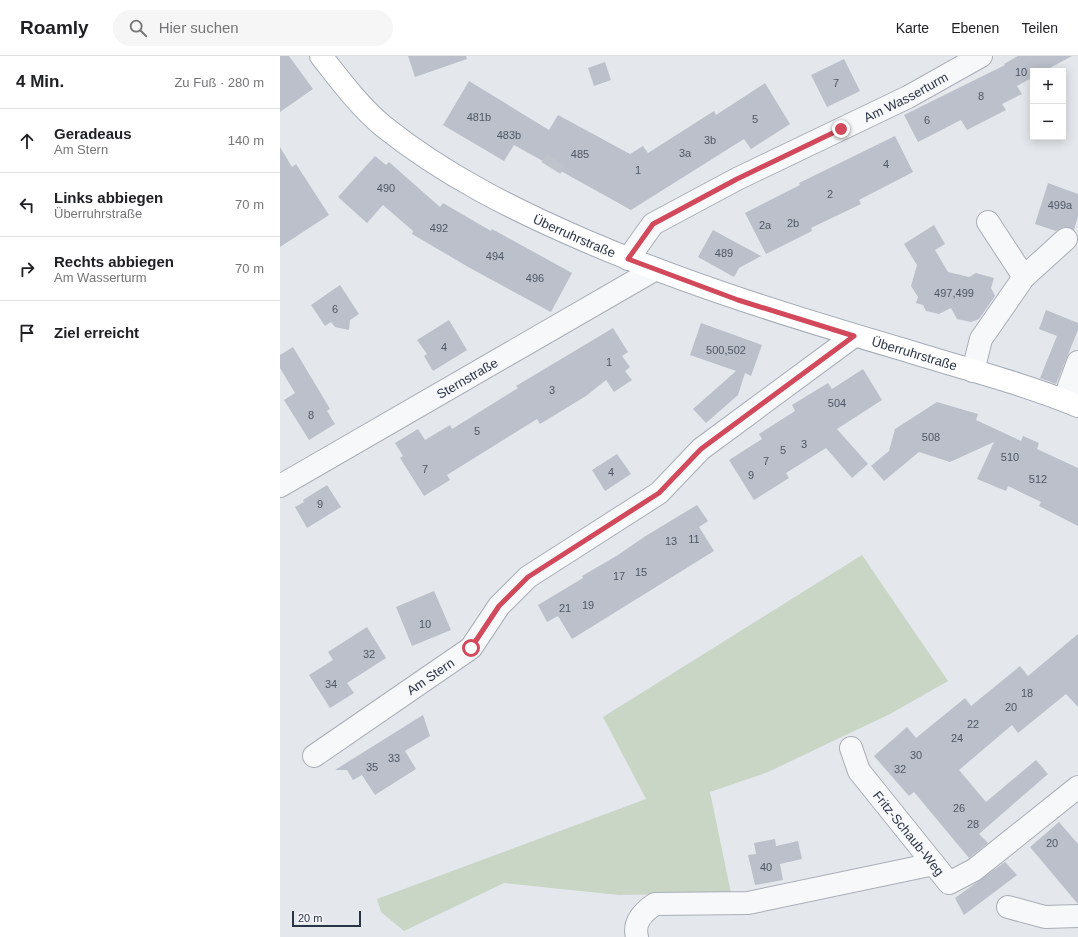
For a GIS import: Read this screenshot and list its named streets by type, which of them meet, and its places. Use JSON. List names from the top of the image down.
{
  "streets": {
    "main road": ["Überruhrstraße"],
    "street": [
      "Am Wasserturm",
      "Sternstraße",
      "Am Stern",
      "Fritz-Schaub-Weg"
    ]
  },
  "crossings": [
    ["Am Wasserturm", "Überruhrstraße"],
    ["Überruhrstraße", "Sternstraße"],
    ["Überruhrstraße", "Am Stern"]
  ],
  "house_numbers": [
    "10",
    "7",
    "8",
    "481b",
    "5",
    "6",
    "483b",
    "3b",
    "3a",
    "485",
    "4",
    "1",
    "490",
    "2",
    "499a",
    "2b",
    "2a",
    "492",
    "489",
    "494",
    "496",
    "497,499",
    "6",
    "4",
    "500,502",
    "1",
    "3",
    "504",
    "8",
    "5",
    "508",
    "3",
    "5",
    "510",
    "7",
    "7",
    "4",
    "9",
    "512",
    "9",
    "11",
    "13",
    "15",
    "17",
    "19",
    "21",
    "10",
    "32",
    "34",
    "18",
    "20",
    "22",
    "24",
    "30",
    "33",
    "35",
    "32",
    "26",
    "28",
    "20",
    "40"
  ],
  "scale_bar": "20 m",
  "page": {
    "header": "Roamly",
    "search": "Hier suchen",
    "nav": ["Karte", "Ebenen", "Teilen"],
    "heading": ["4 Min.", "Zu Fuß · 280 m"],
    "map_buttons": ["+", "−"],
    "list": [
      ["Geradeaus", "Am Stern", "140 m"],
      ["Links abbiegen", "Überruhrstraße", "70 m"],
      ["Rechts abbiegen", "Am Wasserturm", "70 m"],
      "Ziel erreicht"
    ],
    "scale": "20 m"
  }
}
